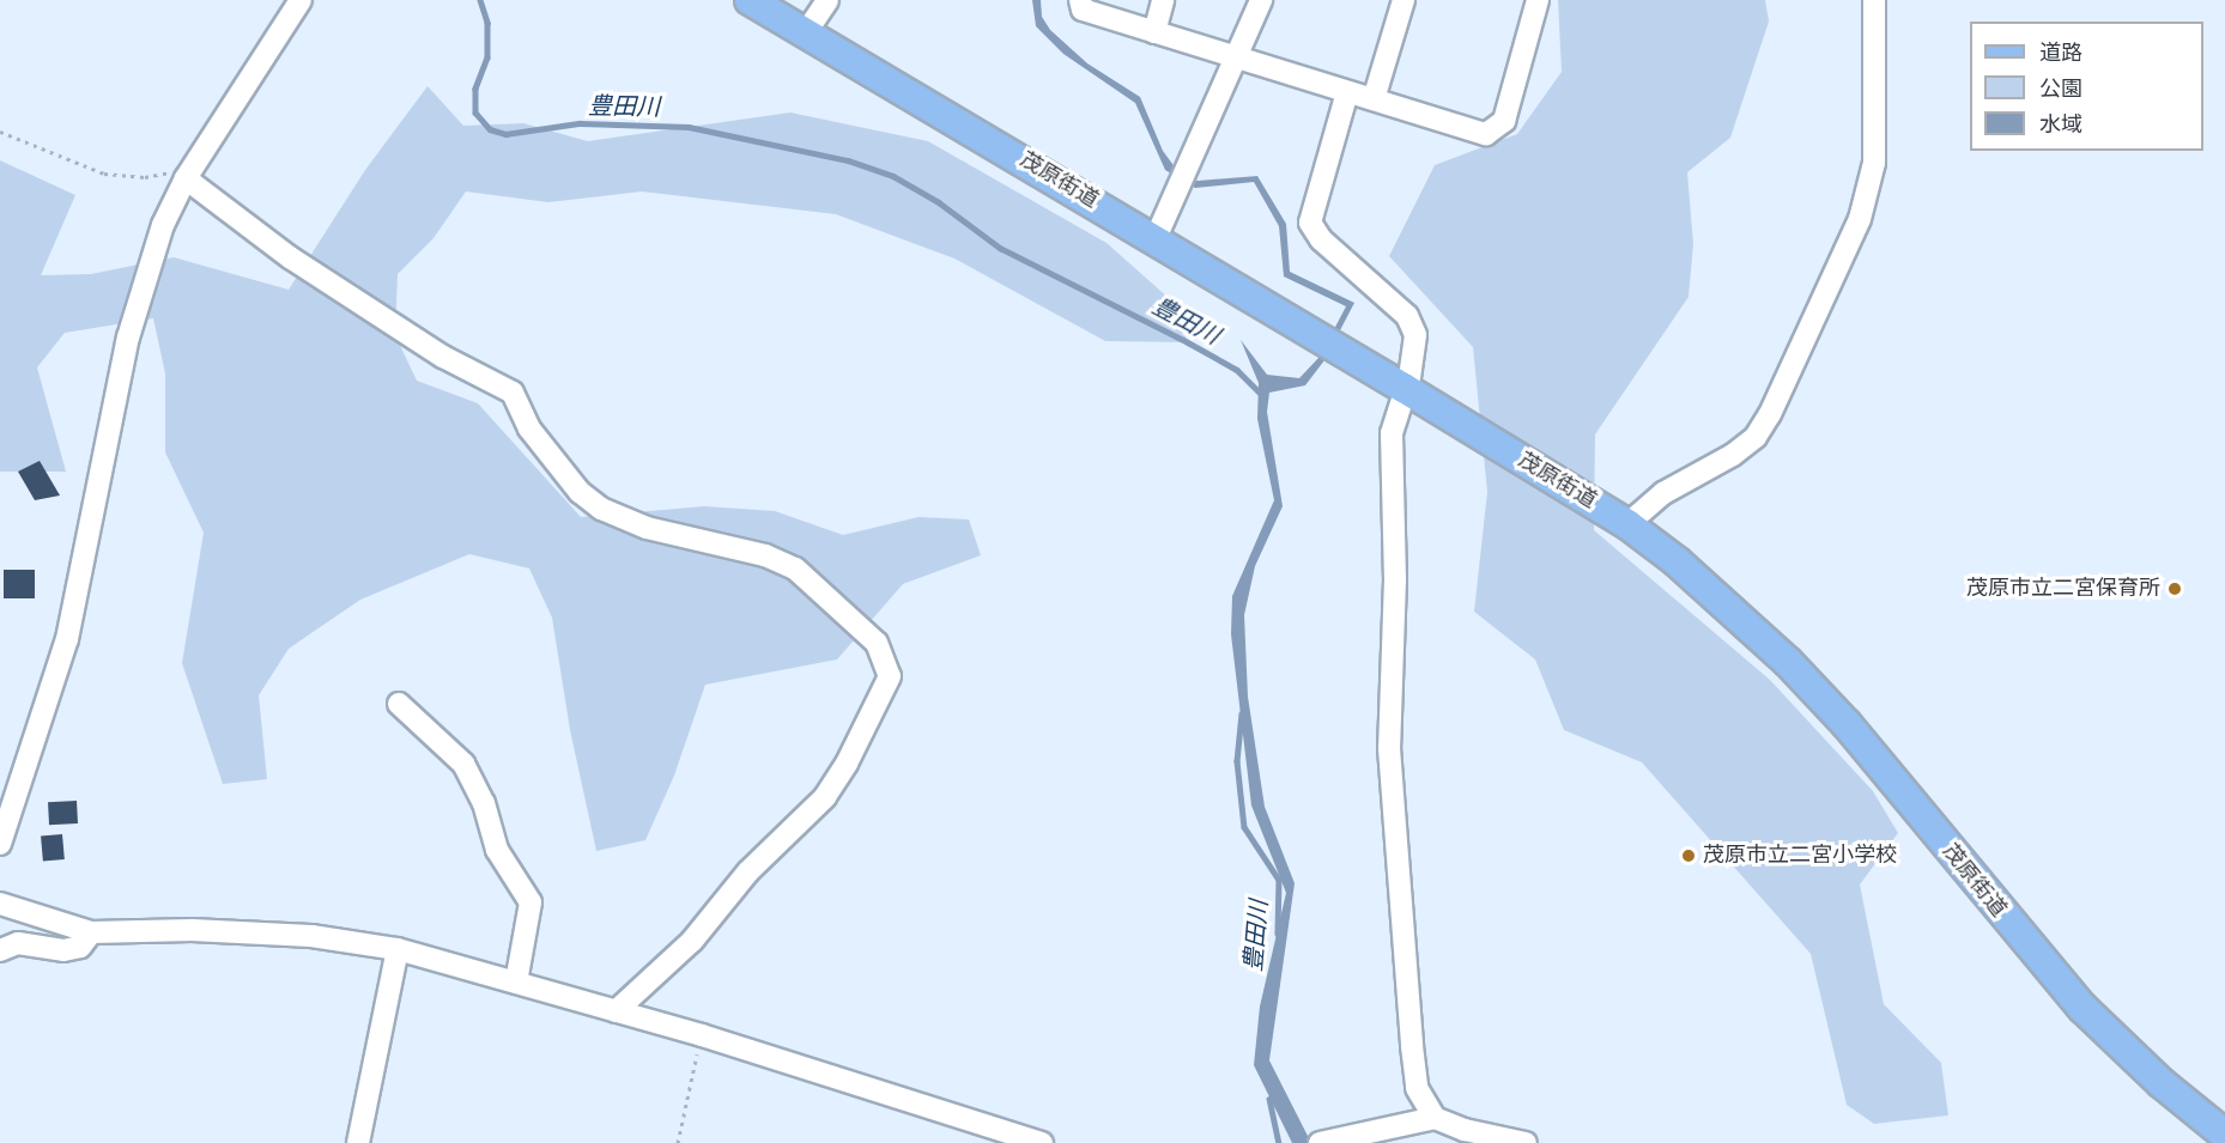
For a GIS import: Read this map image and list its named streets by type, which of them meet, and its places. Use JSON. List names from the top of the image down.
{
  "streets": {
    "main road": ["茂原街道"]
  },
  "water": ["豊田川"],
  "places": ["茂原市立二宮保育所", "茂原市立二宮小学校"],
  "legend": ["道路", "公園", "水域"]
}
